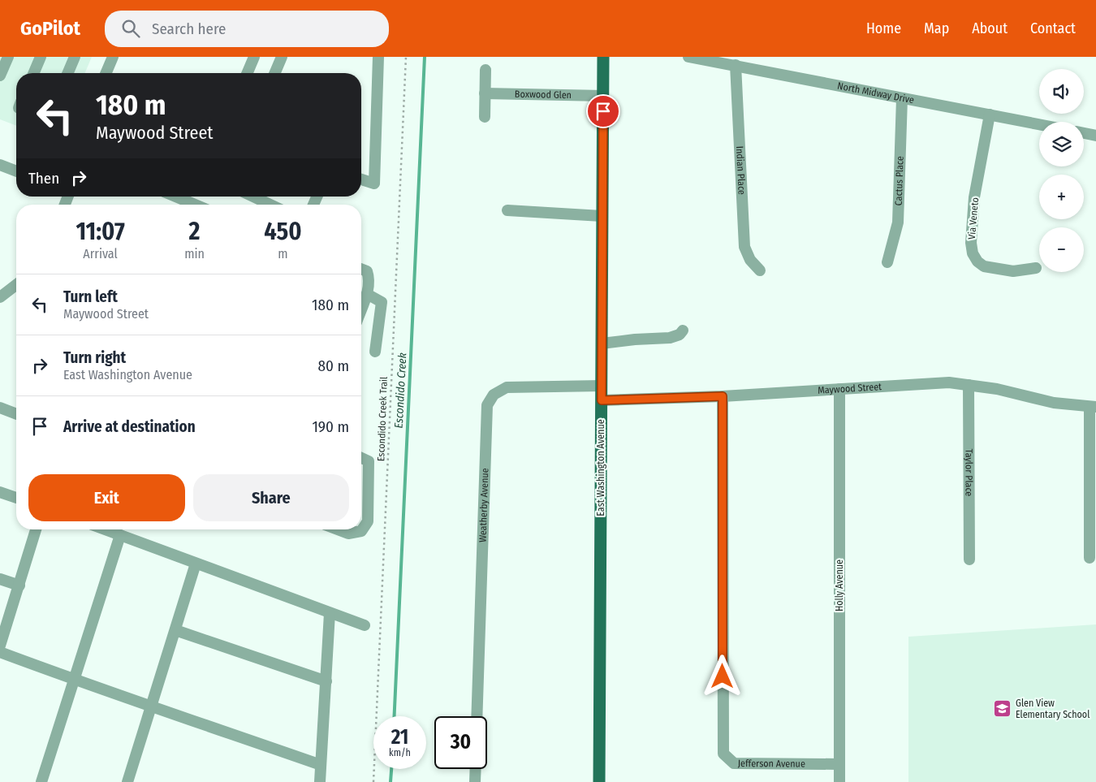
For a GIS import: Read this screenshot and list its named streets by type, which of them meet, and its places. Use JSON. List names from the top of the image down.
{
  "streets": {
    "main road": ["East Washington Avenue"],
    "street": [
      "North Midway Drive",
      "Boxwood Glen",
      "Indian Place",
      "Cactus Place",
      "Via Veneto",
      "Maywood Street",
      "Taylor Place",
      "Weatherby Avenue",
      "Holly Avenue",
      "Jefferson Avenue"
    ],
    "path": ["Escondido Creek Trail"]
  },
  "crossings": [
    ["North Midway Drive", "Indian Place"],
    ["North Midway Drive", "Cactus Place"],
    ["North Midway Drive", "Via Veneto"],
    ["Boxwood Glen", "East Washington Avenue"],
    ["Maywood Street", "East Washington Avenue"],
    ["Maywood Street", "Taylor Place"],
    ["Maywood Street", "Holly Avenue"],
    ["Maywood Street", "Jefferson Avenue"],
    ["East Washington Avenue", "Weatherby Avenue"],
    ["Holly Avenue", "Jefferson Avenue"]
  ],
  "water": ["Escondido Creek"],
  "places": {
    "school or university": ["Glen View Elementary School"]
  },
  "page": {
    "header": "GoPilot",
    "search": "Search here",
    "nav": [
      "Home",
      "Map",
      "About",
      "Contact"
    ],
    "map_buttons": ["+", "−"],
    "turn": ["180 m", "Maywood Street"],
    "then": "Then",
    "eta": [
      "11:07",
      "Arrival",
      "2",
      "min",
      "450",
      "m"
    ],
    "list": [
      {
        "name": "Turn left",
        "note": "Maywood Street",
        "value": "180 m"
      },
      {
        "name": "Turn right",
        "note": "East Washington Avenue",
        "value": "80 m"
      },
      {
        "name": "Arrive at destination",
        "value": "190 m"
      }
    ],
    "buttons": ["Exit", "Share"],
    "speed": "21 km/h",
    "limit": "30"
  }
}
